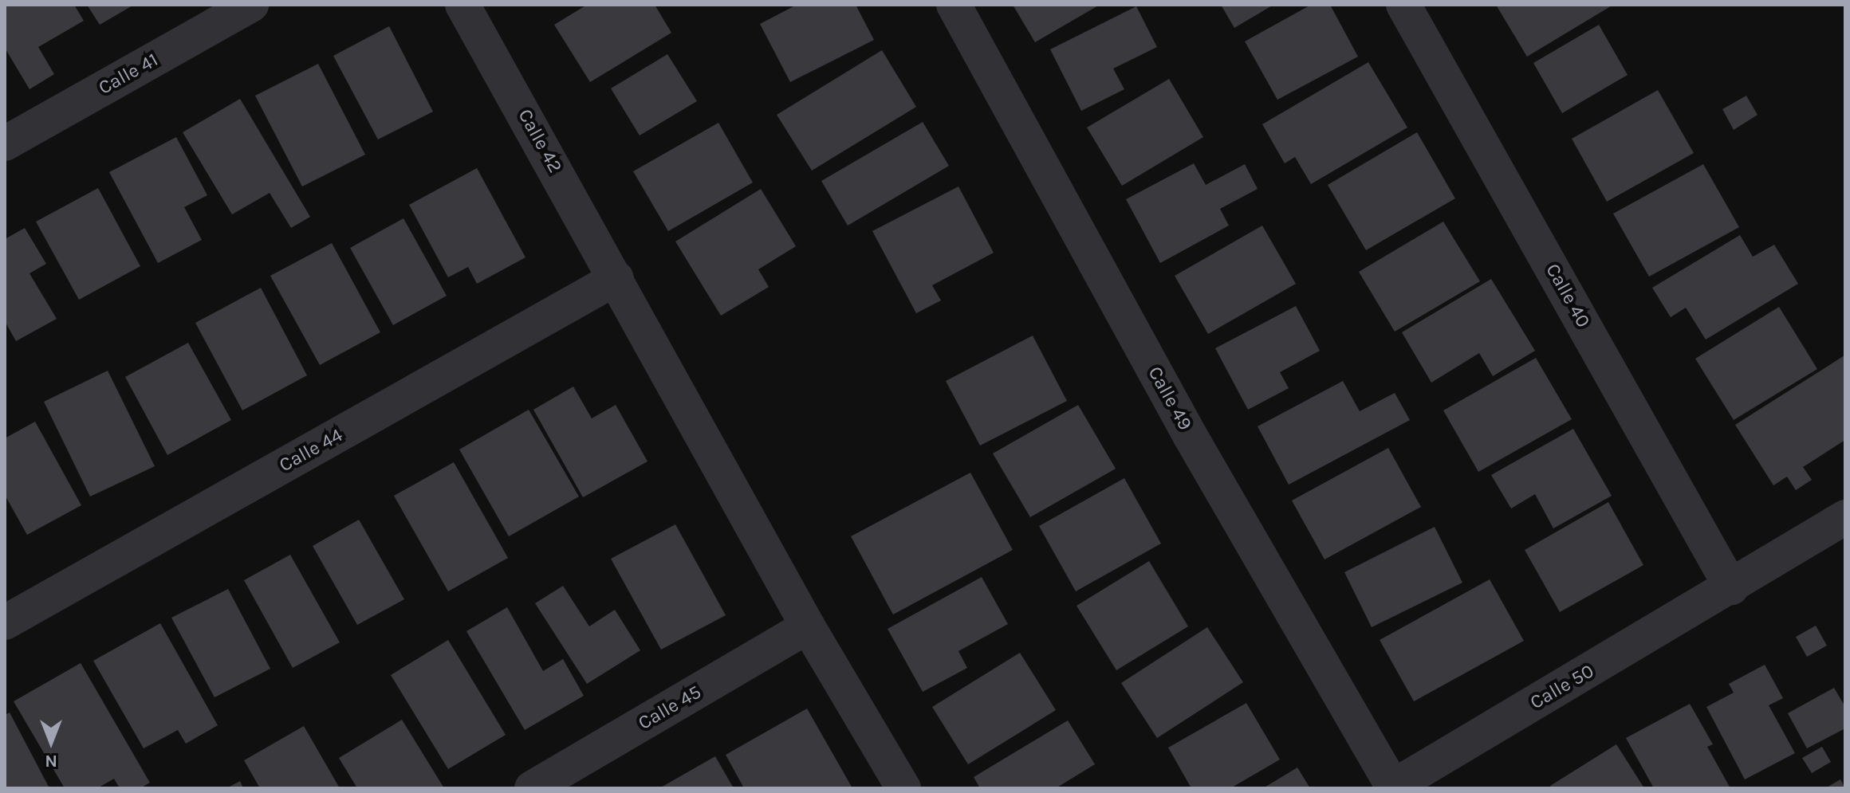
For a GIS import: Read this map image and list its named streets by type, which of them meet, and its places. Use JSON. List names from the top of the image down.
{
  "streets": {
    "street": [
      "Calle 41",
      "Calle 42",
      "Calle 40",
      "Calle 49",
      "Calle 44",
      "Calle 50",
      "Calle 45"
    ]
  },
  "crossings": [
    ["Calle 42", "Calle 44"],
    ["Calle 42", "Calle 45"],
    ["Calle 40", "Calle 50"],
    ["Calle 49", "Calle 50"]
  ],
  "north": "bottom"
}
